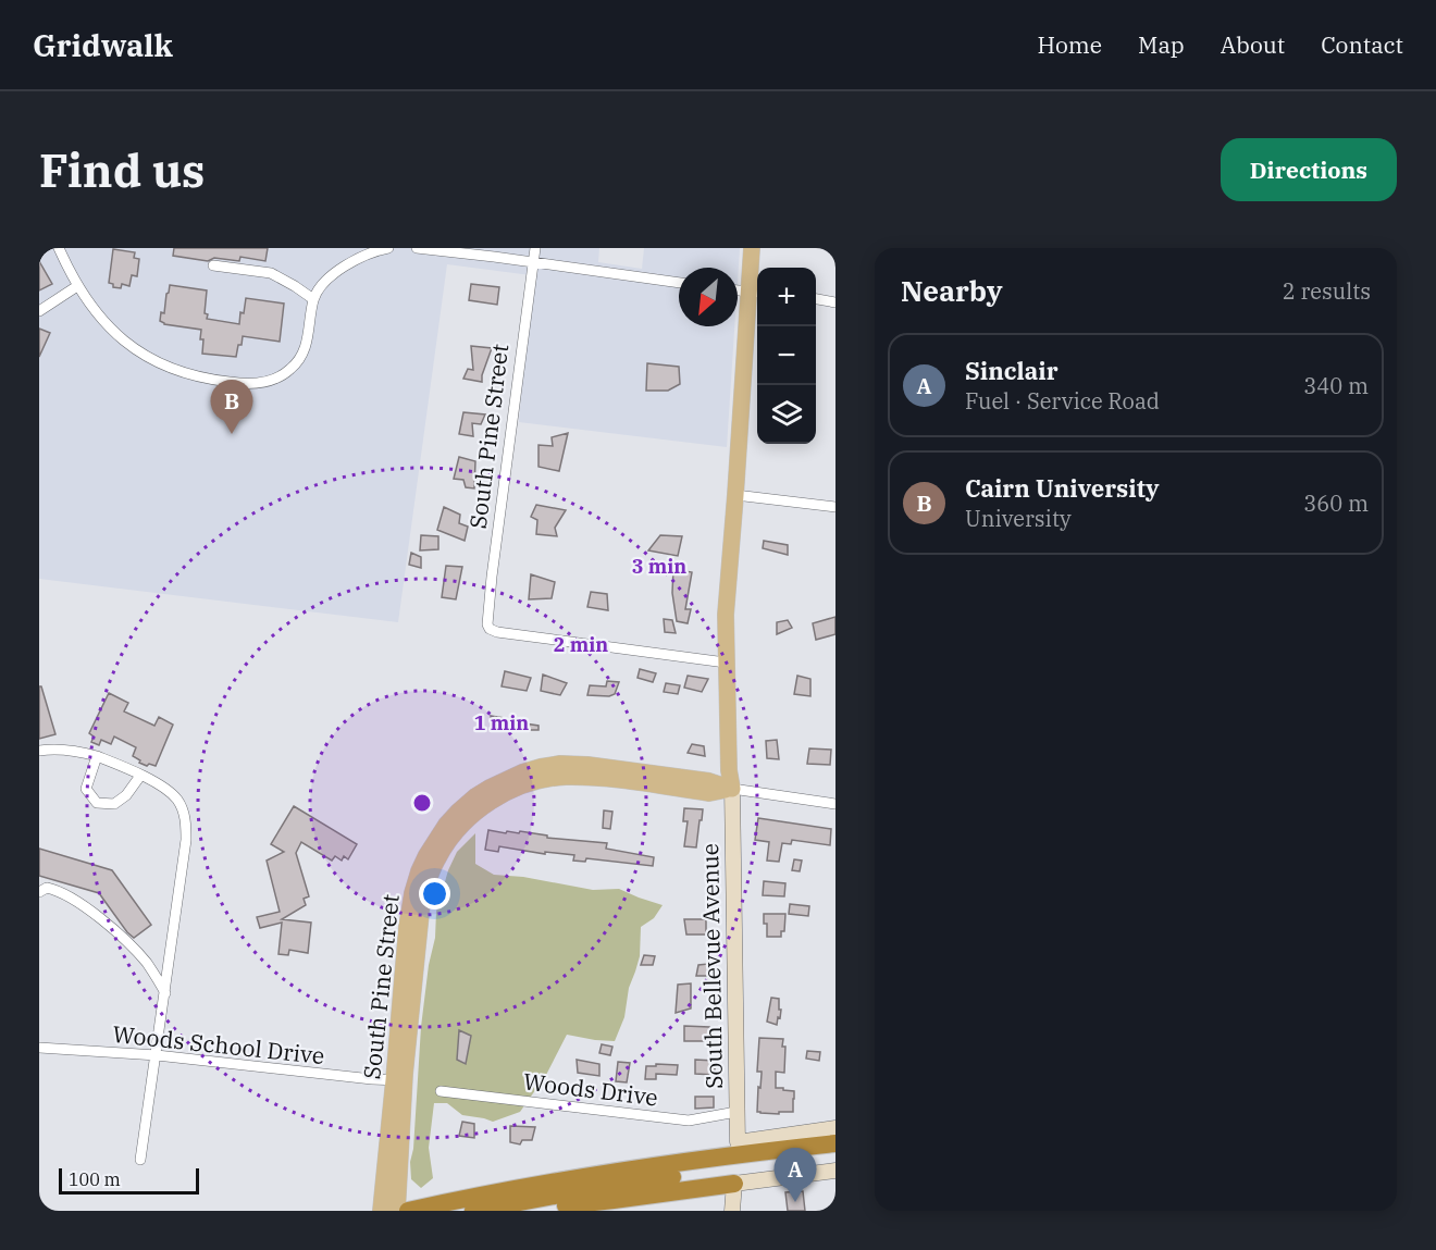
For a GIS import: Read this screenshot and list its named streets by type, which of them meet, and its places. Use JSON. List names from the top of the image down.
{
  "streets": {
    "main road": ["South Pine Street", "South Bellevue Avenue"],
    "street": ["Woods School Drive", "Woods Drive"]
  },
  "crossings": [
    ["South Pine Street", "South Bellevue Avenue"],
    ["South Pine Street", "Woods School Drive"],
    ["South Bellevue Avenue", "Woods Drive"]
  ],
  "scale_bar": "100 m",
  "north": "bottom left",
  "page": {
    "header": "Gridwalk",
    "nav": [
      "Home",
      "Map",
      "About",
      "Contact"
    ],
    "buttons": "Directions",
    "title": "Find us",
    "heading": ["Nearby", "2 results"],
    "map_buttons": ["+", "−"],
    "list": [
      {
        "mark": "A",
        "name": "Sinclair",
        "note": "Fuel · Service Road",
        "value": "340 m"
      },
      {
        "mark": "B",
        "name": "Cairn University",
        "note": "University",
        "value": "360 m"
      }
    ],
    "pins": ["B", "A"],
    "scale": "100 m"
  },
  "rings": ["3 min", "2 min", "1 min"]
}
